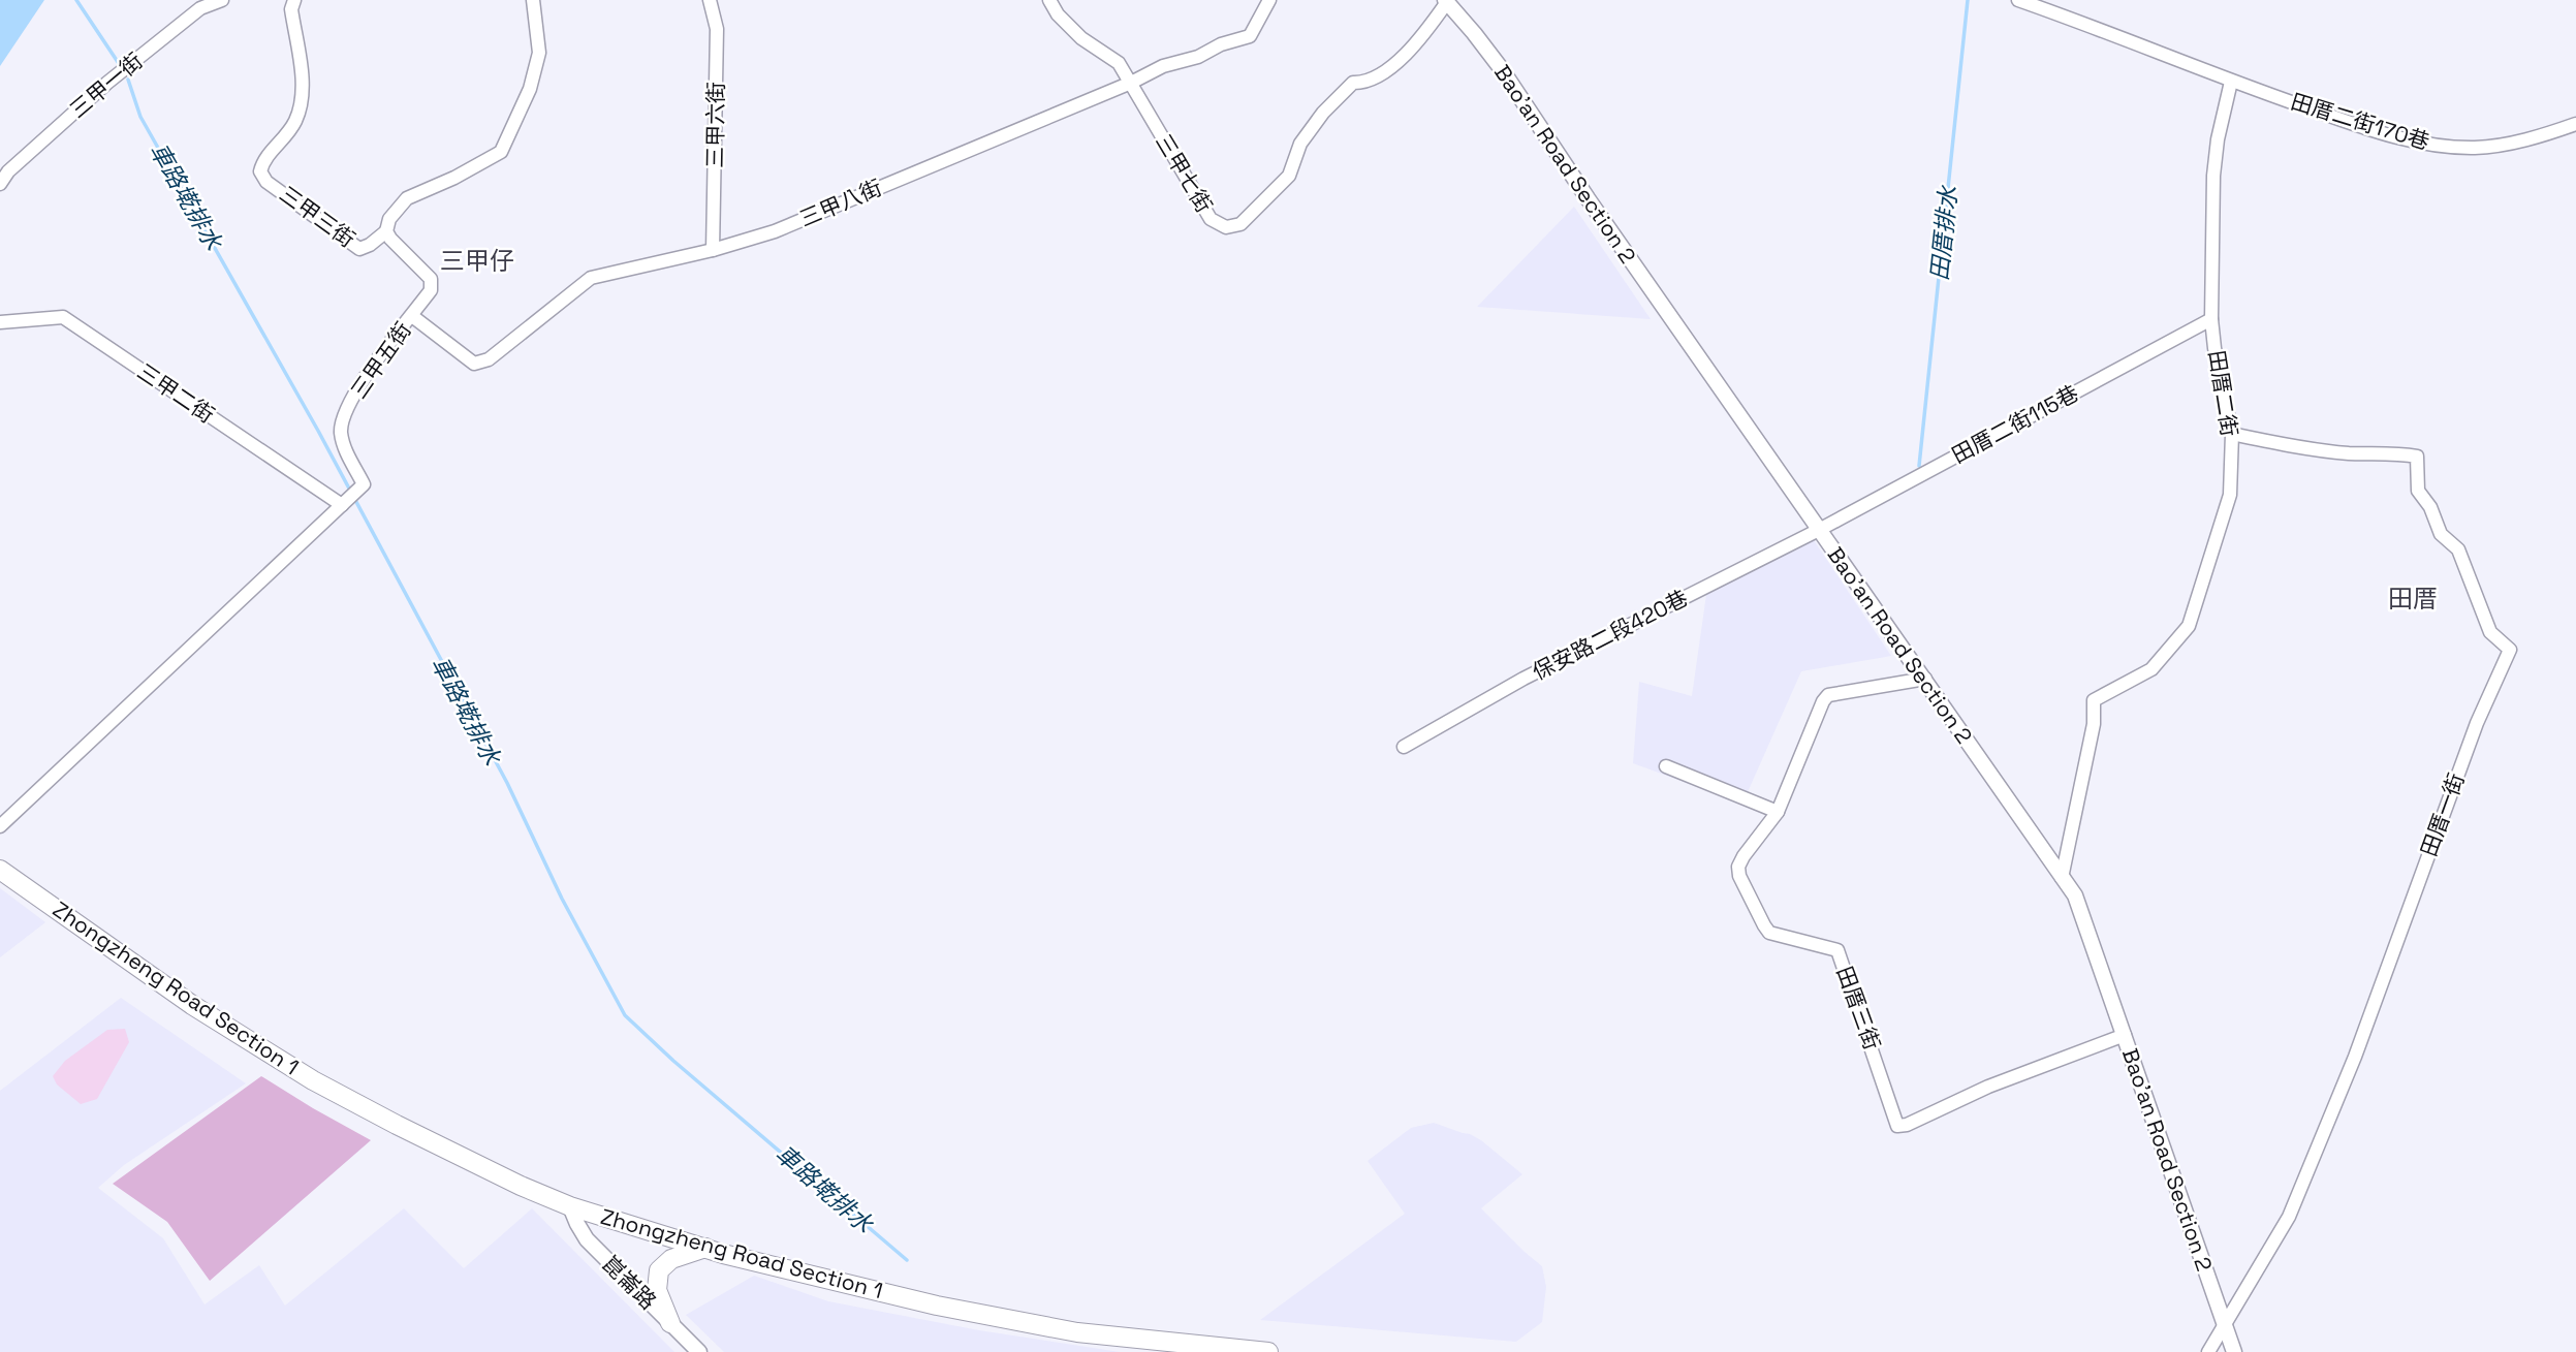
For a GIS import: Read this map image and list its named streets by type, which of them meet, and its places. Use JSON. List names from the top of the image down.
{
  "streets": {
    "main road": ["Zhongzheng Road Section 1"],
    "street": [
      "三甲一街",
      "田厝二街170巷",
      "三甲六街",
      "Bao’an Road Section 2",
      "三甲七街",
      "三甲八街",
      "三甲三街",
      "三甲五街",
      "三甲二街",
      "田厝二街",
      "田厝二街115巷",
      "保安路二段420巷",
      "田厝一街",
      "田厝三街",
      "崑崙路"
    ]
  },
  "crossings": [
    ["田厝二街170巷", "田厝二街"],
    ["三甲六街", "三甲八街"],
    ["Bao’an Road Section 2", "三甲七街"],
    ["Bao’an Road Section 2", "田厝二街"],
    ["Bao’an Road Section 2", "田厝二街115巷"],
    ["Bao’an Road Section 2", "保安路二段420巷"],
    ["Bao’an Road Section 2", "田厝一街"],
    ["Bao’an Road Section 2", "田厝三街"],
    ["三甲七街", "三甲八街"],
    ["三甲八街", "三甲五街"],
    ["三甲三街", "三甲五街"],
    ["三甲五街", "三甲二街"],
    ["田厝二街", "田厝二街115巷"],
    ["田厝二街", "田厝一街"],
    ["田厝二街115巷", "保安路二段420巷"],
    ["Zhongzheng Road Section 1", "崑崙路"]
  ],
  "districts": ["三甲仔", "田厝"],
  "water": ["車路墘排水", "田厝排水"]
}
